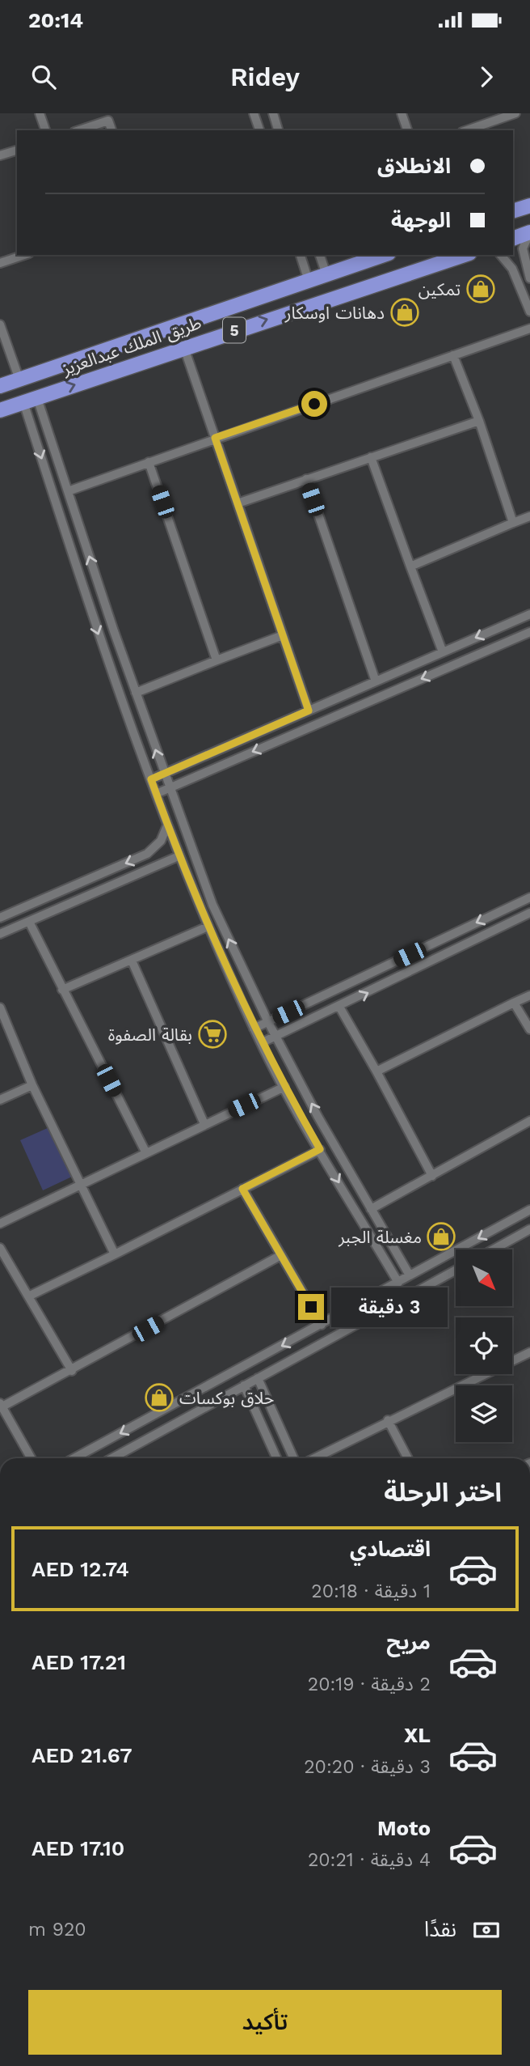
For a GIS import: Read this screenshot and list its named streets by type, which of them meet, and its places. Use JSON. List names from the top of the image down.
{
  "streets": {
    "highway": ["5", "طريق الملك عبدالعزيز"]
  },
  "places": {
    "shop": [
      "تمكين",
      "دهانات اوسكار",
      "مغسلة الجبر",
      "حلاق بوكسات"
    ],
    "supermarket": ["بقالة الصفوة"]
  },
  "north": "bottom right",
  "page": {
    "status": "20:14",
    "header": "Ridey",
    "banner": ["الانطلاق", "الوجهة"],
    "bubble": "3 دقيقة",
    "heading": "اختر الرحلة",
    "list": [
      {
        "name": "اقتصادي",
        "note": "1 دقيقة · 20:18",
        "value": "AED 12.74"
      },
      {
        "name": "مريح",
        "note": "2 دقيقة · 20:19",
        "value": "AED 17.21"
      },
      {
        "name": "XL",
        "note": "3 دقيقة · 20:20",
        "value": "AED 21.67"
      },
      {
        "name": "Moto",
        "note": "4 دقيقة · 20:21",
        "value": "AED 17.10"
      }
    ],
    "pay": ["نقدًا", "920 m"],
    "buttons": "تأكيد"
  }
}
